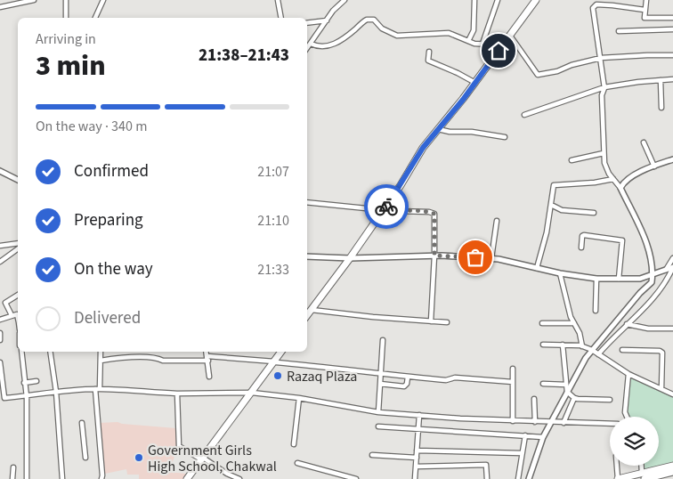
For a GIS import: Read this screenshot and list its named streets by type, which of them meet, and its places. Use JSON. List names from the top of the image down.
{
  "places": ["Razaq Plaza", "Government Girls High School, Chakwal"],
  "page": {
    "heading": ["3 min", "Arriving in", "21:38–21:43"],
    "bar": "On the way · 340 m",
    "list": [
      ["Confirmed", "21:07"],
      ["Preparing", "21:10"],
      ["On the way", "21:33"],
      "Delivered"
    ]
  }
}
